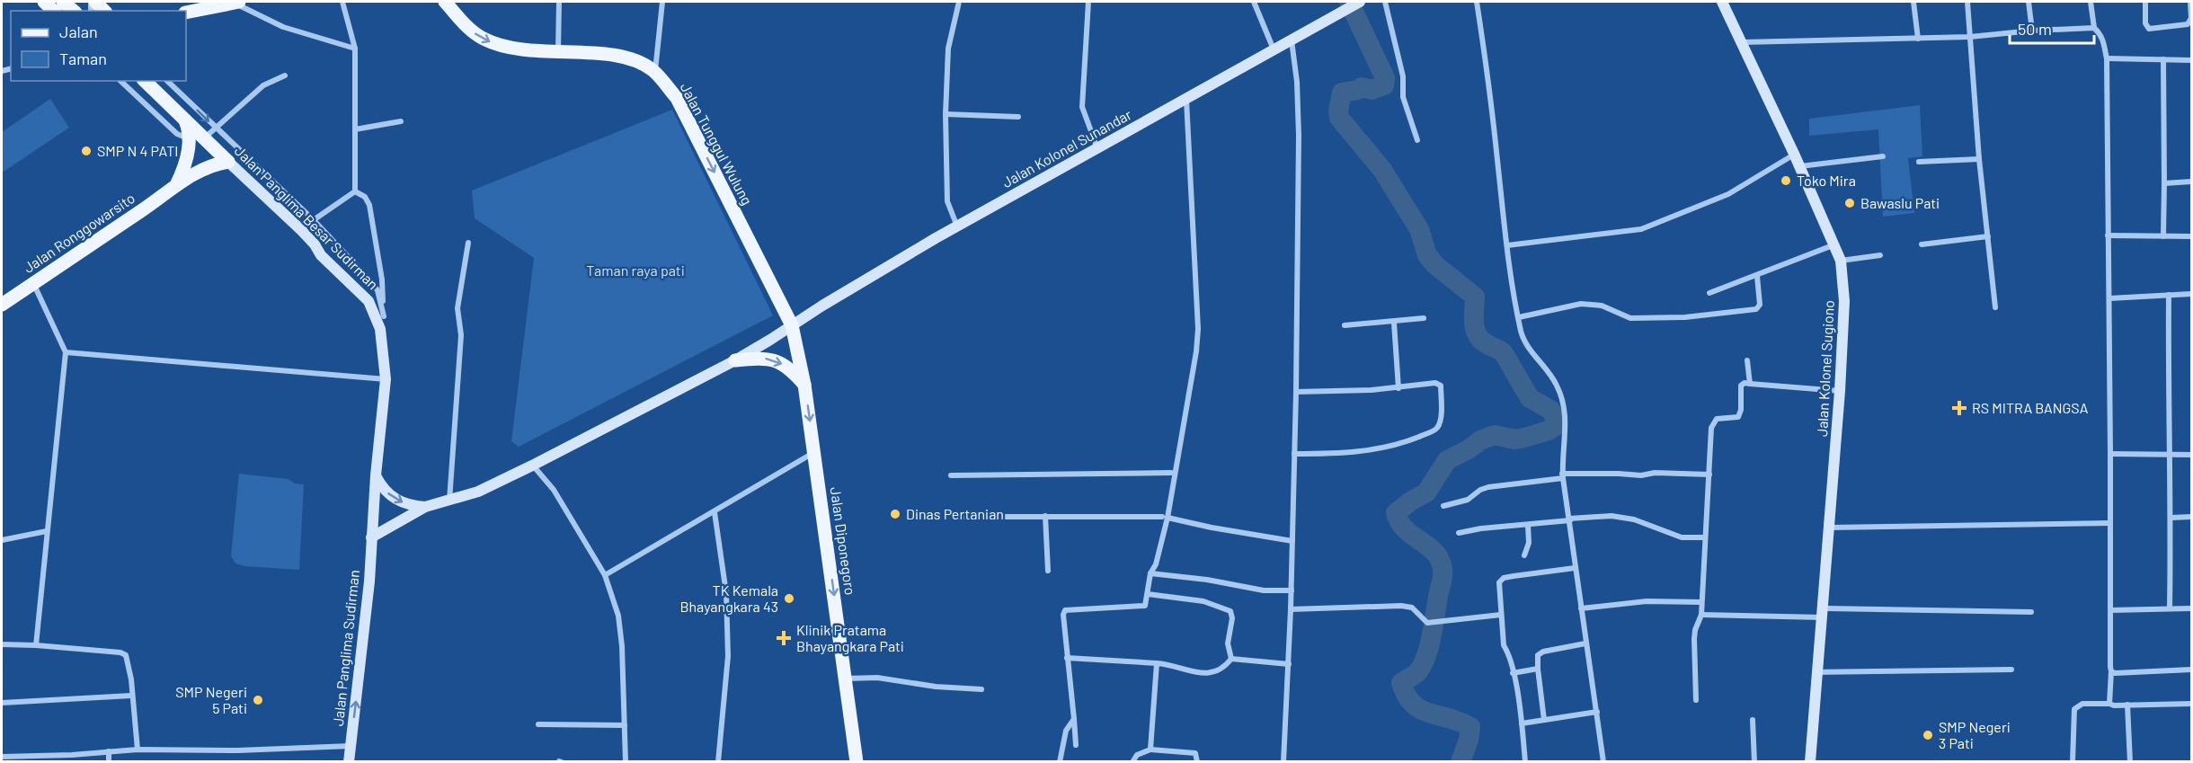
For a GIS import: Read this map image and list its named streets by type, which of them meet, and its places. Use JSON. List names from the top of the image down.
{
  "streets": {
    "main road": [
      "Jalan Tunggul Wulung",
      "Jalan Kolonel Sunandar",
      "Jalan Panglima Besar Sudirman",
      "Jalan Ronggowarsito",
      "Jalan Kolonel Sugiono",
      "Jalan Diponegoro",
      "Jalan Panglima Sudirman"
    ]
  },
  "crossings": [
    ["Jalan Tunggul Wulung", "Jalan Kolonel Sunandar"],
    ["Jalan Tunggul Wulung", "Jalan Diponegoro"],
    ["Jalan Kolonel Sunandar", "Jalan Diponegoro"],
    ["Jalan Panglima Besar Sudirman", "Jalan Ronggowarsito"],
    ["Jalan Panglima Besar Sudirman", "Jalan Panglima Sudirman"]
  ],
  "one_way": ["Jalan Tunggul Wulung", "Jalan Diponegoro", "Jalan Panglima Sudirman"],
  "parks": ["Taman raya pati"],
  "places": {
    "other": [
      "SMP N 4 PATI",
      "Toko Mira",
      "Bawaslu Pati",
      "Dinas Pertanian",
      "TK Kemala Bhayangkara 43",
      "SMP Negeri 5 Pati",
      "SMP Negeri 3 Pati"
    ],
    "health": ["RS MITRA BANGSA", "Klinik Pratama Bhayangkara Pati"]
  },
  "legend": ["Jalan", "Taman"],
  "scale_bar": "50 m"
}
